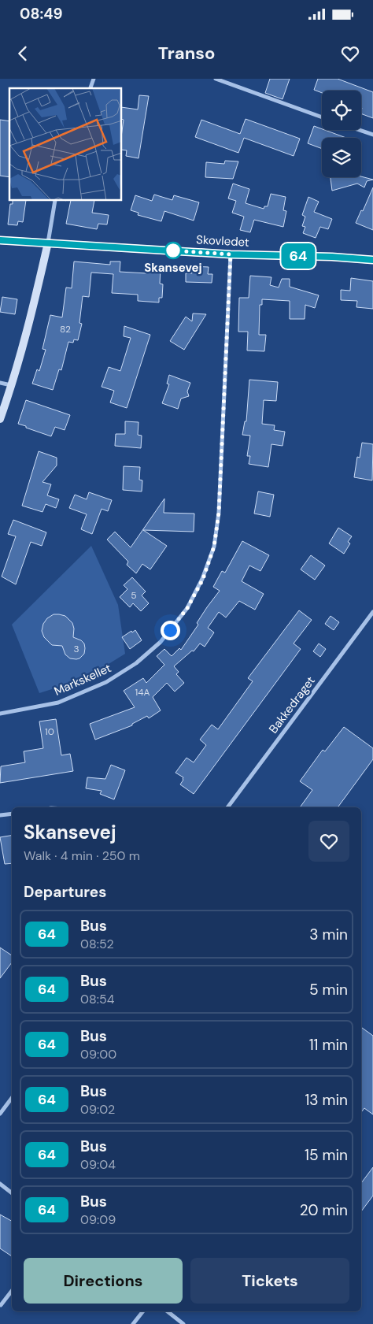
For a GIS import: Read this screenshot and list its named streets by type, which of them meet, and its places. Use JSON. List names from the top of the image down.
{
  "streets": {
    "street": ["Skovledet", "Markskellet", "Bakkedraget"]
  },
  "crossings": [
    ["Skovledet", "Markskellet"]
  ],
  "places": ["Skansevej"],
  "lines": ["bus line 64"],
  "house_numbers": [
    "82",
    "5",
    "3",
    "14A",
    "10"
  ],
  "page": {
    "status": "08:49",
    "header": "Transo",
    "on_map": "64",
    "heading": [
      ["Skansevej", "Walk · 4 min · 250 m"],
      "Departures"
    ],
    "list": [
      {
        "mark": "64",
        "name": "Bus",
        "note": "08:52",
        "value": "3 min"
      },
      {
        "mark": "64",
        "name": "Bus",
        "note": "08:54",
        "value": "5 min"
      },
      {
        "mark": "64",
        "name": "Bus",
        "note": "09:00",
        "value": "11 min"
      },
      {
        "mark": "64",
        "name": "Bus",
        "note": "09:02",
        "value": "13 min"
      },
      {
        "mark": "64",
        "name": "Bus",
        "note": "09:04",
        "value": "15 min"
      },
      {
        "mark": "64",
        "name": "Bus",
        "note": "09:09",
        "value": "20 min"
      }
    ],
    "buttons": ["Directions", "Tickets"]
  }
}
